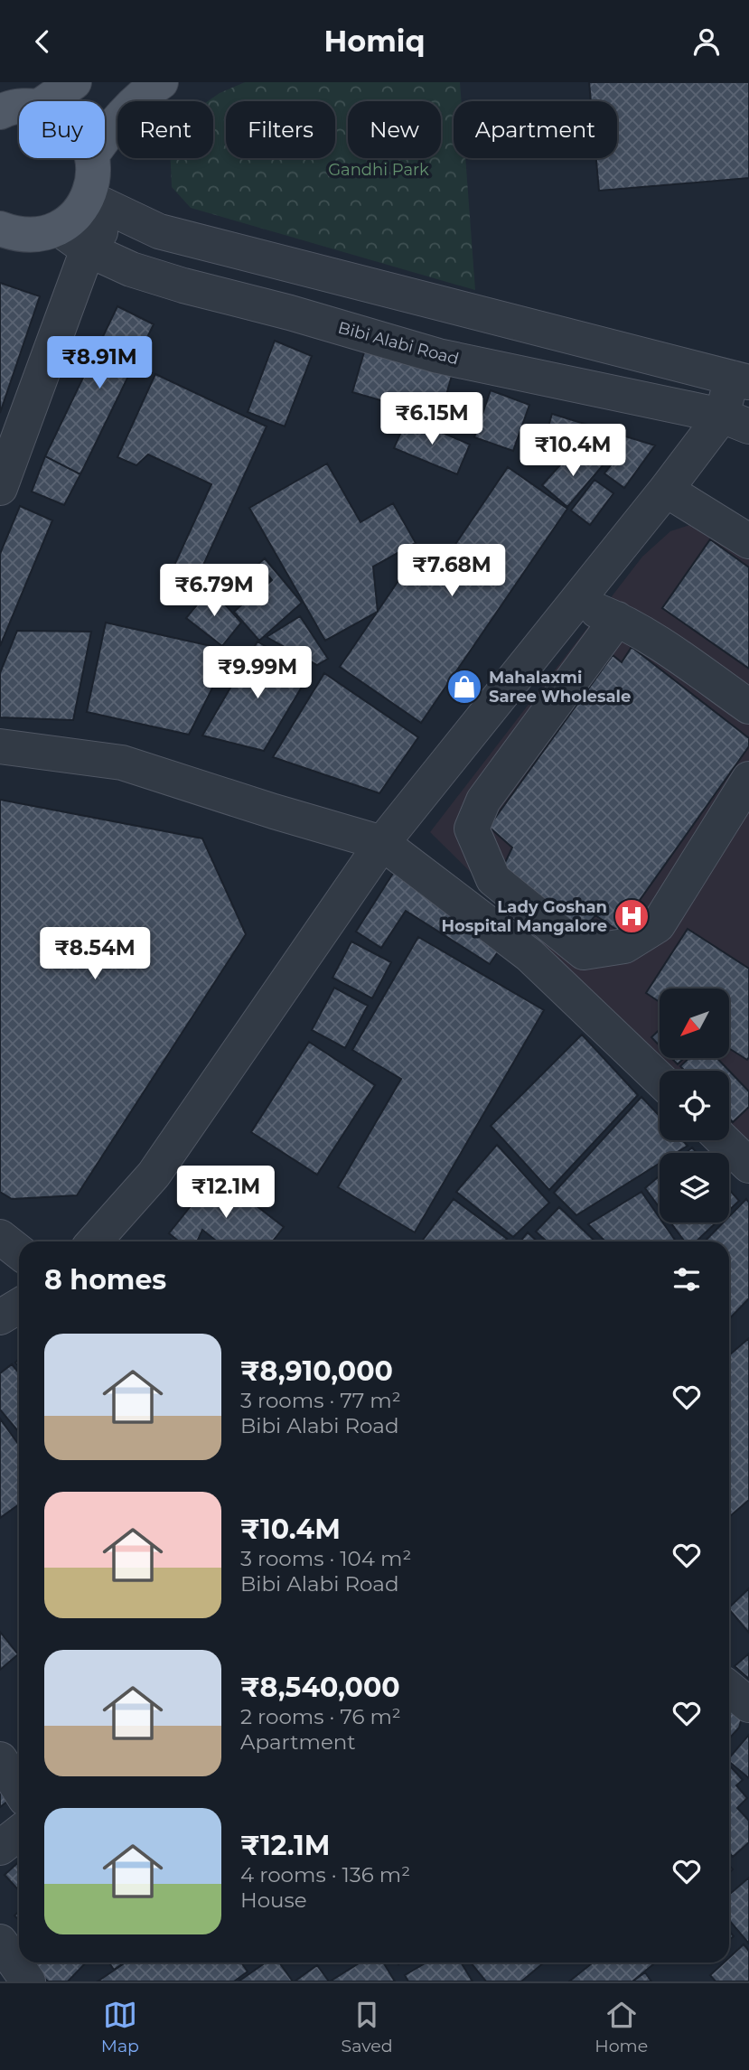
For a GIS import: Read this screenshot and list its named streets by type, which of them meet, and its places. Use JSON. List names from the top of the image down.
{
  "streets": {
    "street": ["Bibi Alabi Road"]
  },
  "parks": ["Gandhi Park"],
  "places": {
    "shop": ["Mahalaxmi Saree Wholesale"],
    "hospital": ["Lady Goshan Hospital Mangalore"]
  },
  "north": "bottom left",
  "page": {
    "header": "Homiq",
    "chip": [
      "Buy",
      "Rent",
      "Filters",
      "New",
      "Apartment"
    ],
    "price": [
      "₹8.91M",
      "₹6.15M",
      "₹10.4M",
      "₹7.68M",
      "₹6.79M",
      "₹9.99M",
      "₹8.54M",
      "₹12.1M"
    ],
    "heading": "8 homes",
    "list": [
      {
        "name": "₹8,910,000",
        "note": "3 rooms · 77 m² · Bibi Alabi Road"
      },
      {
        "name": "₹10.4M",
        "note": "3 rooms · 104 m² · Bibi Alabi Road"
      },
      {
        "name": "₹8,540,000",
        "note": "2 rooms · 76 m² · Apartment"
      },
      {
        "name": "₹12.1M",
        "note": "4 rooms · 136 m² · House"
      }
    ],
    "tabs": ["Map", "Saved", "Home"]
  }
}
